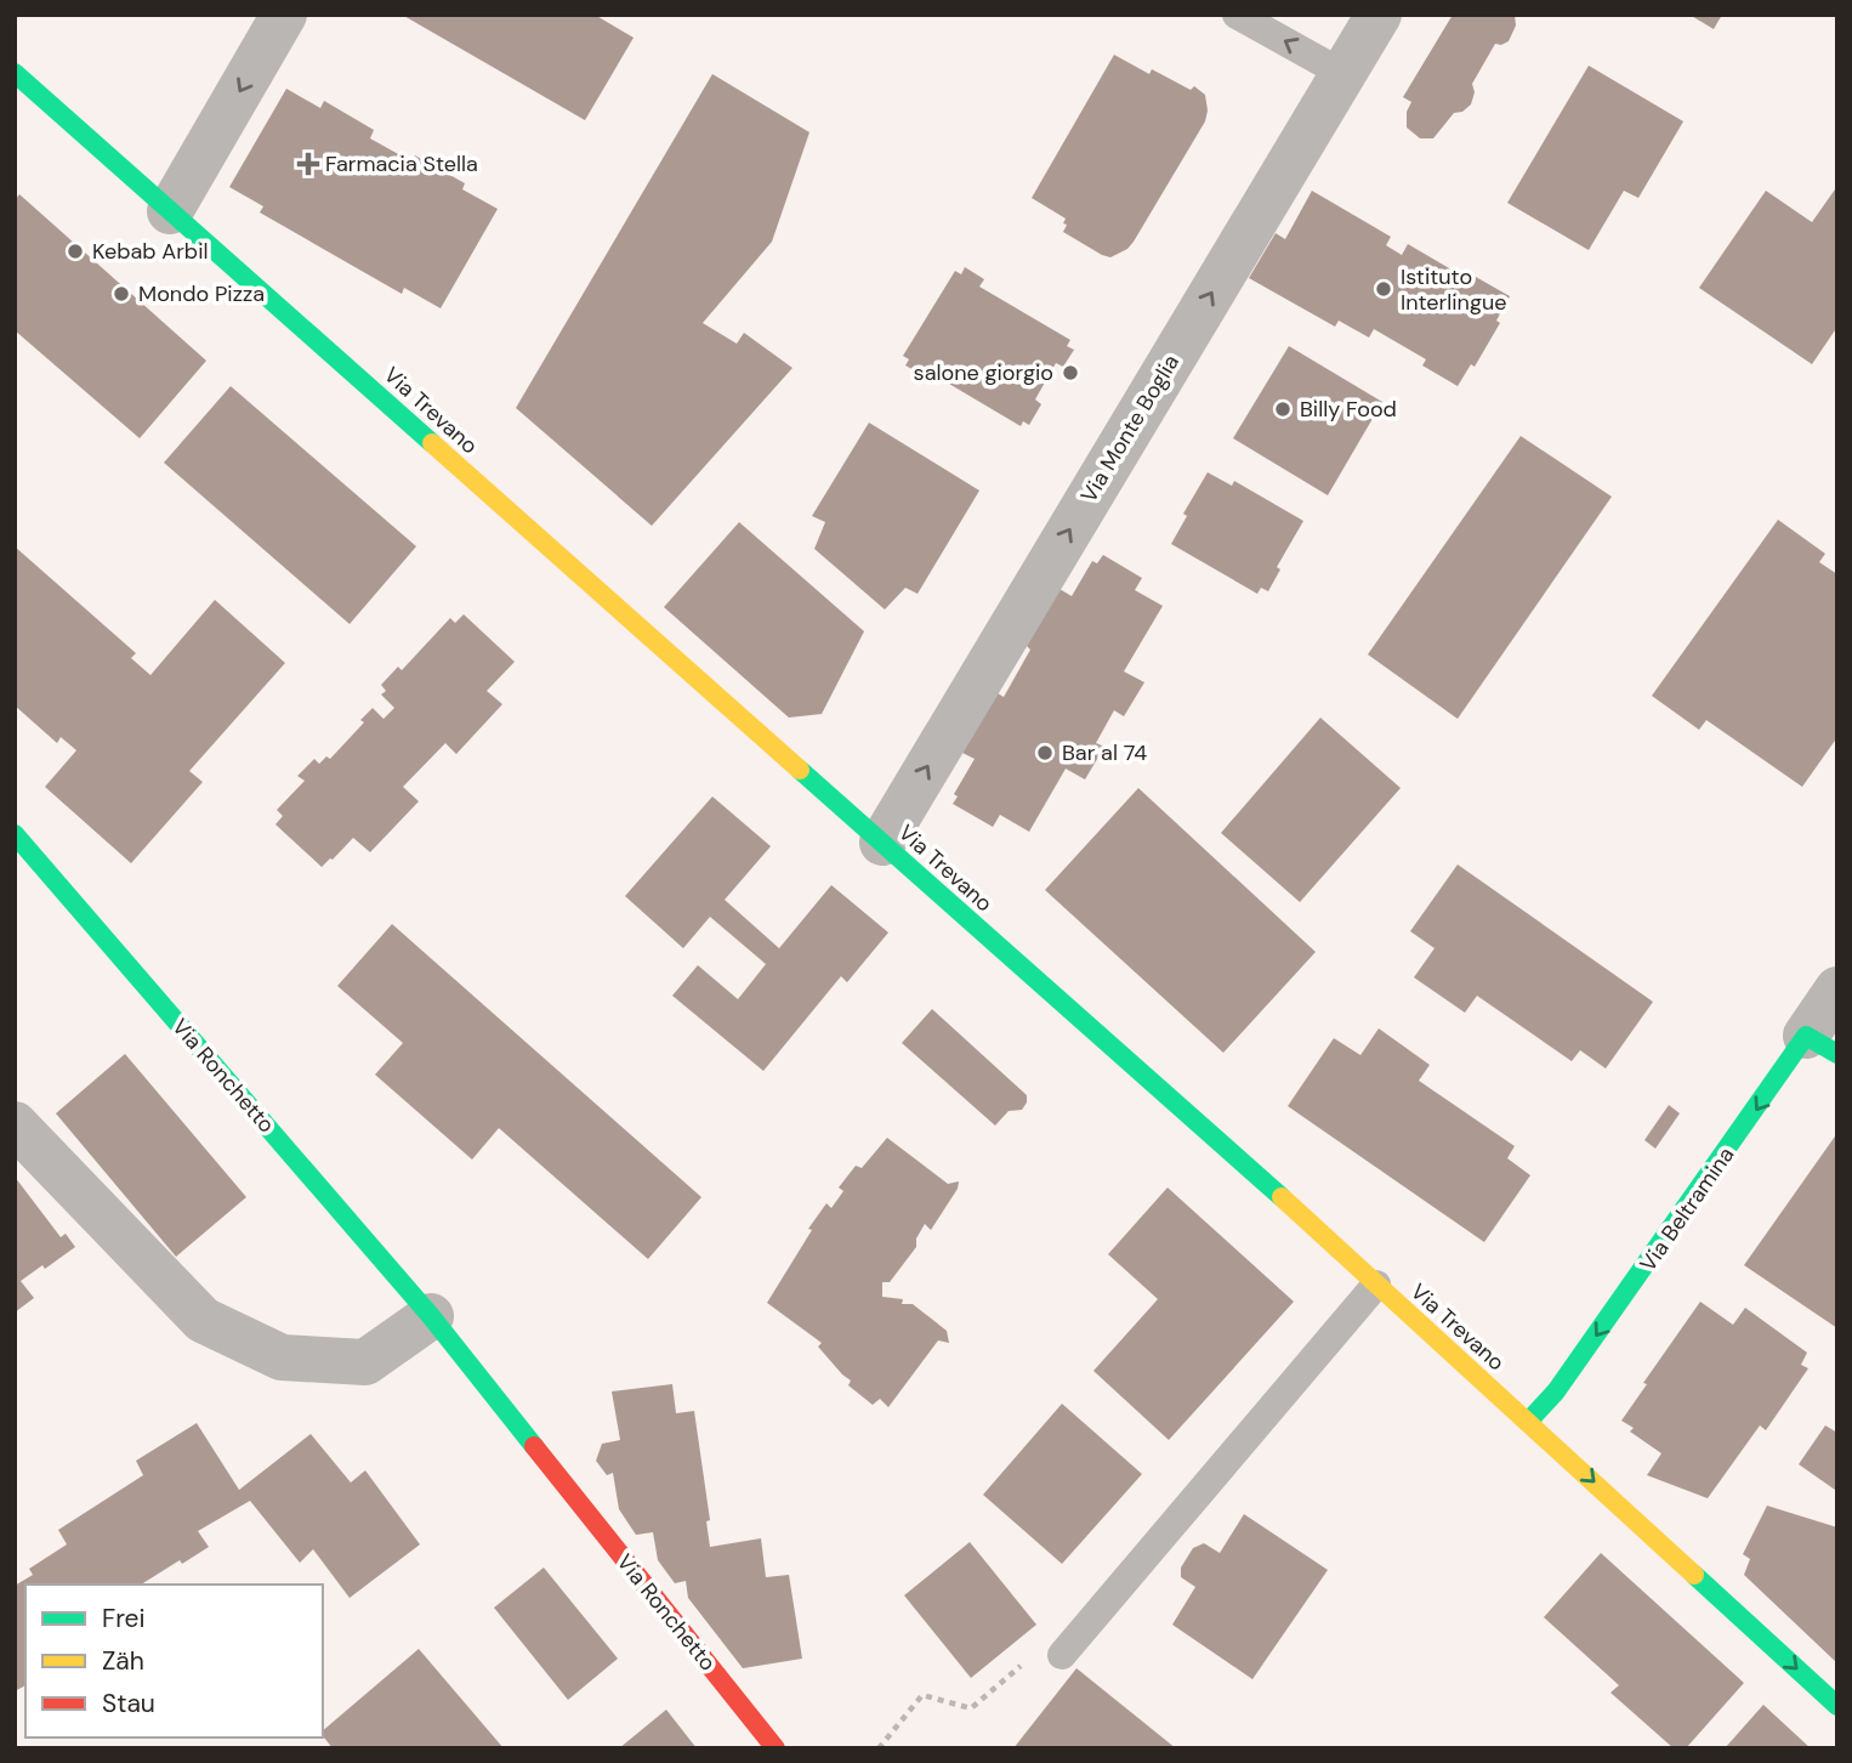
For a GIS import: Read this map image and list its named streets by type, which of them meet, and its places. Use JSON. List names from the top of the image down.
{
  "streets": {
    "main road": ["Via Trevano", "Via Ronchetto", "Via Beltramina"],
    "street": ["Via Monte Boglia"]
  },
  "crossings": [
    ["Via Trevano", "Via Monte Boglia"],
    ["Via Trevano", "Via Beltramina"]
  ],
  "one_way": ["Via Monte Boglia", "Via Beltramina"],
  "places": {
    "health": ["Farmacia Stella"],
    "other": [
      "Kebab Arbil",
      "Istituto Interlingue",
      "Mondo Pizza",
      "salone giorgio",
      "Billy Food",
      "Bar al 74"
    ]
  },
  "legend": ["Frei", "Zäh", "Stau"]
}
